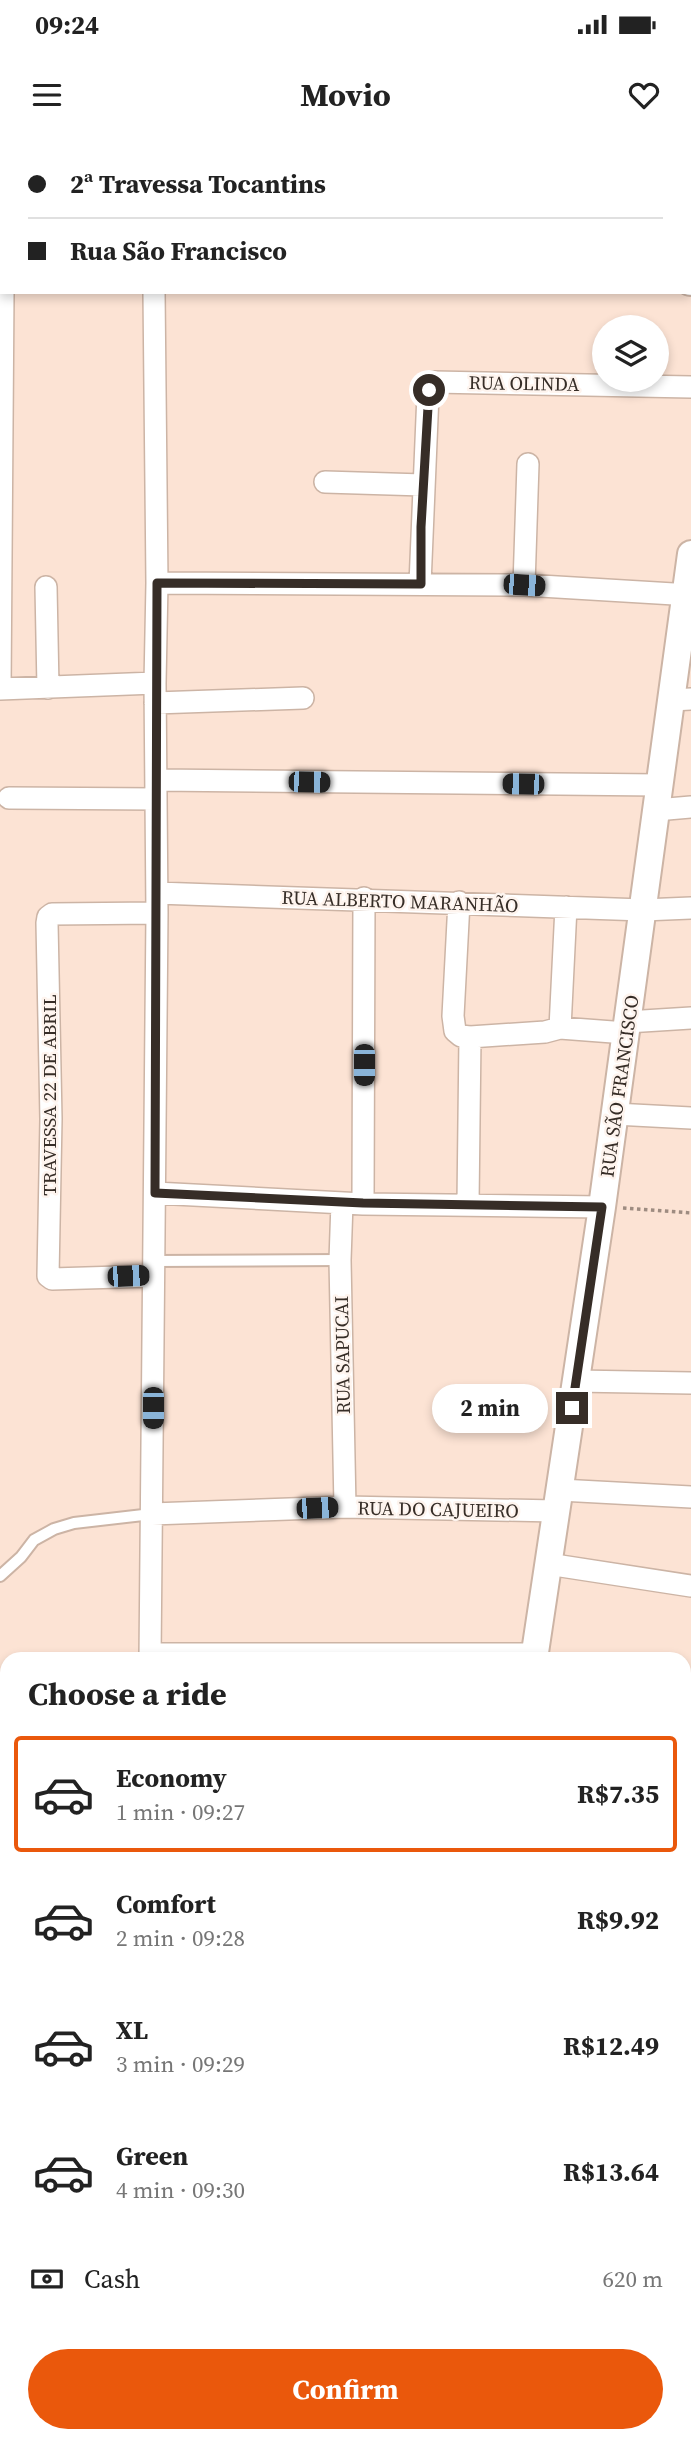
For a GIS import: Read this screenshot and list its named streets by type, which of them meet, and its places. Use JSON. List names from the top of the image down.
{
  "streets": {
    "street": [
      "RUA OLINDA",
      "RUA ALBERTO MARANHÃO",
      "RUA SÃO FRANCISCO",
      "TRAVESSA 22 DE ABRIL",
      "RUA SAPUCAI",
      "RUA DO CAJUEIRO"
    ]
  },
  "crossings": [
    ["RUA ALBERTO MARANHÃO", "RUA SÃO FRANCISCO"],
    ["RUA ALBERTO MARANHÃO", "TRAVESSA 22 DE ABRIL"],
    ["RUA SÃO FRANCISCO", "RUA DO CAJUEIRO"],
    ["RUA SAPUCAI", "RUA DO CAJUEIRO"]
  ],
  "page": {
    "status": "09:24",
    "header": "Movio",
    "banner": ["2ª Travessa Tocantins", "Rua São Francisco"],
    "bubble": "2 min",
    "heading": "Choose a ride",
    "list": [
      {
        "name": "Economy",
        "note": "1 min · 09:27",
        "value": "R$7.35"
      },
      {
        "name": "Comfort",
        "note": "2 min · 09:28",
        "value": "R$9.92"
      },
      {
        "name": "XL",
        "note": "3 min · 09:29",
        "value": "R$12.49"
      },
      {
        "name": "Green",
        "note": "4 min · 09:30",
        "value": "R$13.64"
      }
    ],
    "pay": ["Cash", "620 m"],
    "buttons": "Confirm"
  }
}
